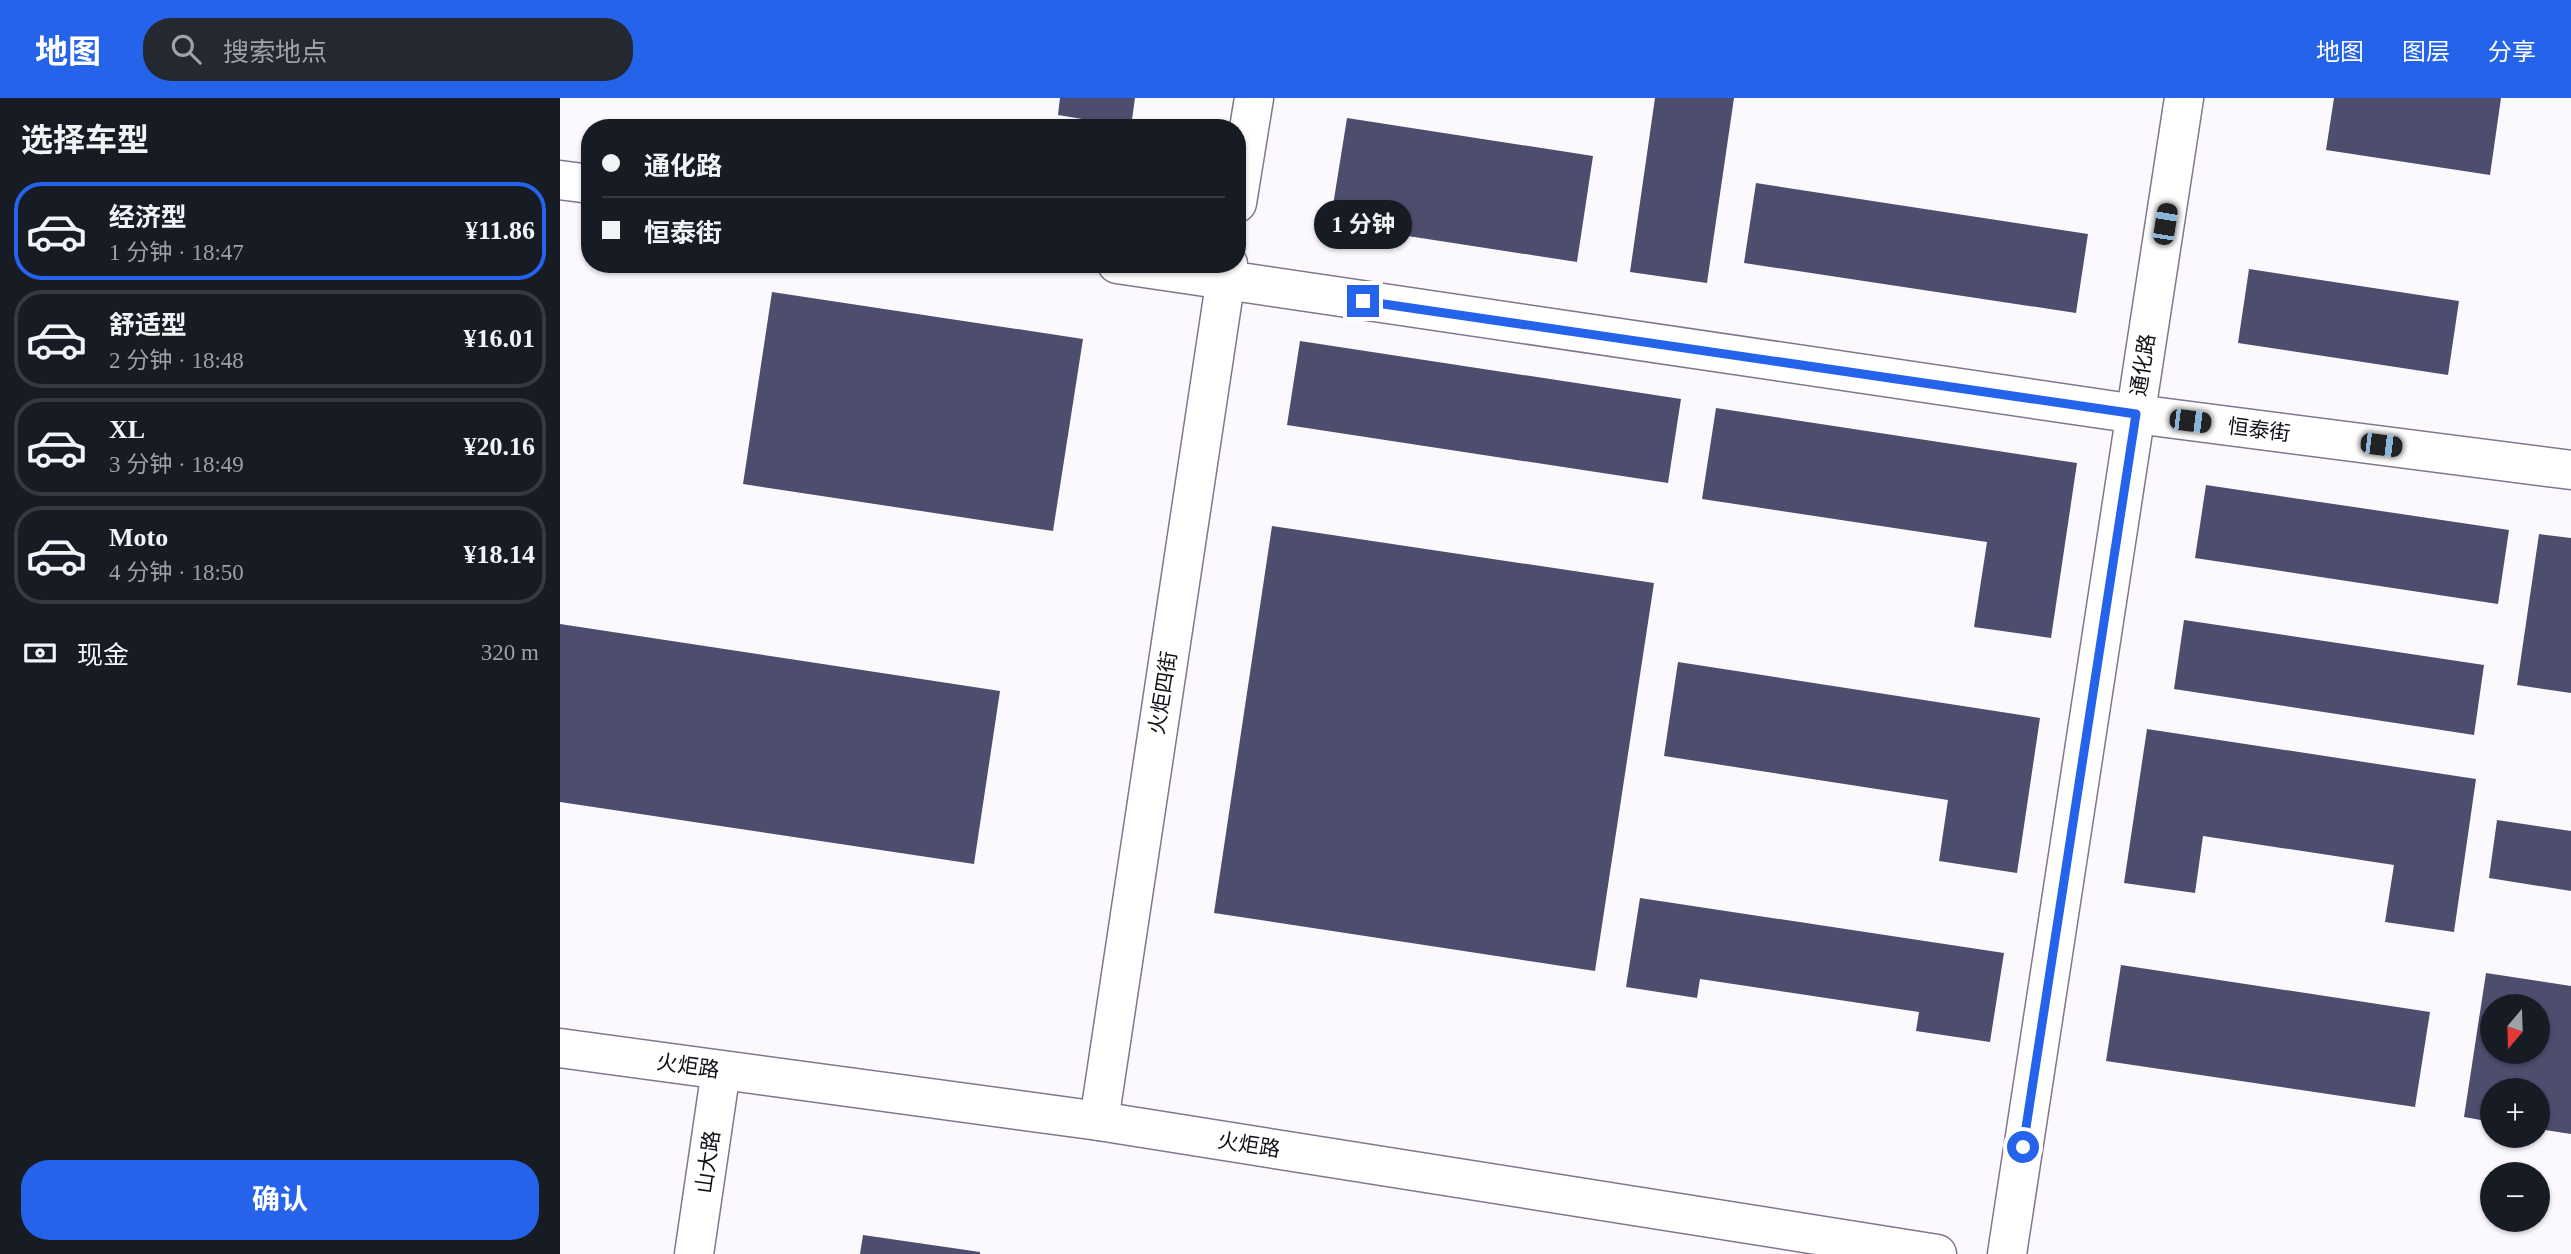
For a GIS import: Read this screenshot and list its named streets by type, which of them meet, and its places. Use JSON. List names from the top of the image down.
{
  "streets": {
    "street": [
      "通化路",
      "恒泰街",
      "火炬四街",
      "火炬路",
      "山大路"
    ]
  },
  "crossings": [
    ["通化路", "恒泰街"],
    ["火炬四街", "火炬路"],
    ["火炬路", "山大路"]
  ],
  "north": "bottom",
  "page": {
    "header": "地图",
    "search": "搜索地点",
    "nav": ["地图", "图层", "分享"],
    "heading": "选择车型",
    "banner": ["通化路", "恒泰街"],
    "list": [
      {
        "name": "经济型",
        "note": "1 分钟 · 18:47",
        "value": "¥11.86"
      },
      {
        "name": "舒适型",
        "note": "2 分钟 · 18:48",
        "value": "¥16.01"
      },
      {
        "name": "XL",
        "note": "3 分钟 · 18:49",
        "value": "¥20.16"
      },
      {
        "name": "Moto",
        "note": "4 分钟 · 18:50",
        "value": "¥18.14"
      }
    ],
    "bubble": "1 分钟",
    "pay": ["现金", "320 m"],
    "map_buttons": ["+", "−"],
    "buttons": "确认"
  }
}
